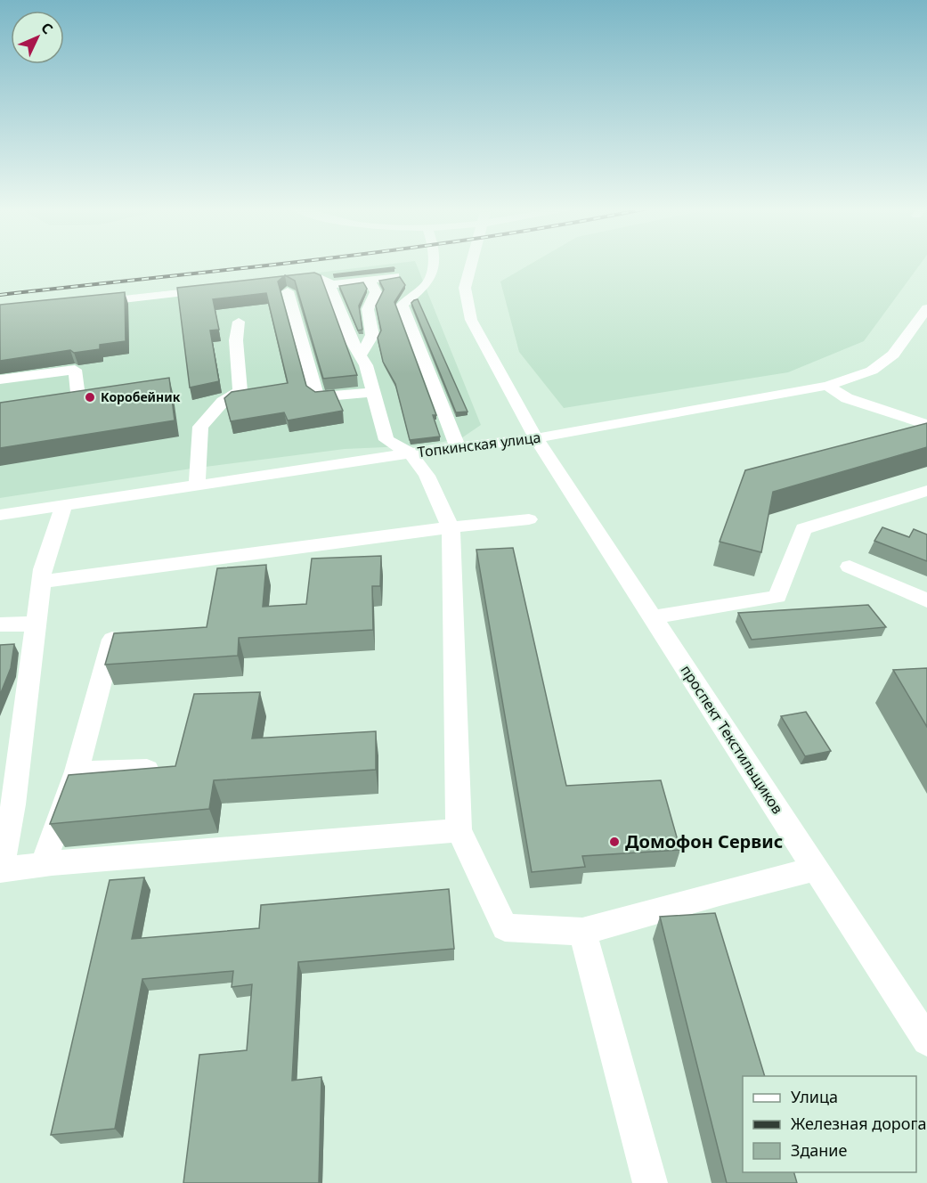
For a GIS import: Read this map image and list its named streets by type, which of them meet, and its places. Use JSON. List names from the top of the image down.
{
  "streets": {
    "street": ["Топкинская улица", "проспект Текстильщиков"]
  },
  "crossings": [
    ["Топкинская улица", "проспект Текстильщиков"]
  ],
  "places": ["Коробейник", "Домофон Сервис"],
  "legend": ["Улица", "Железная дорога", "Здание"],
  "north": "top right"
}
